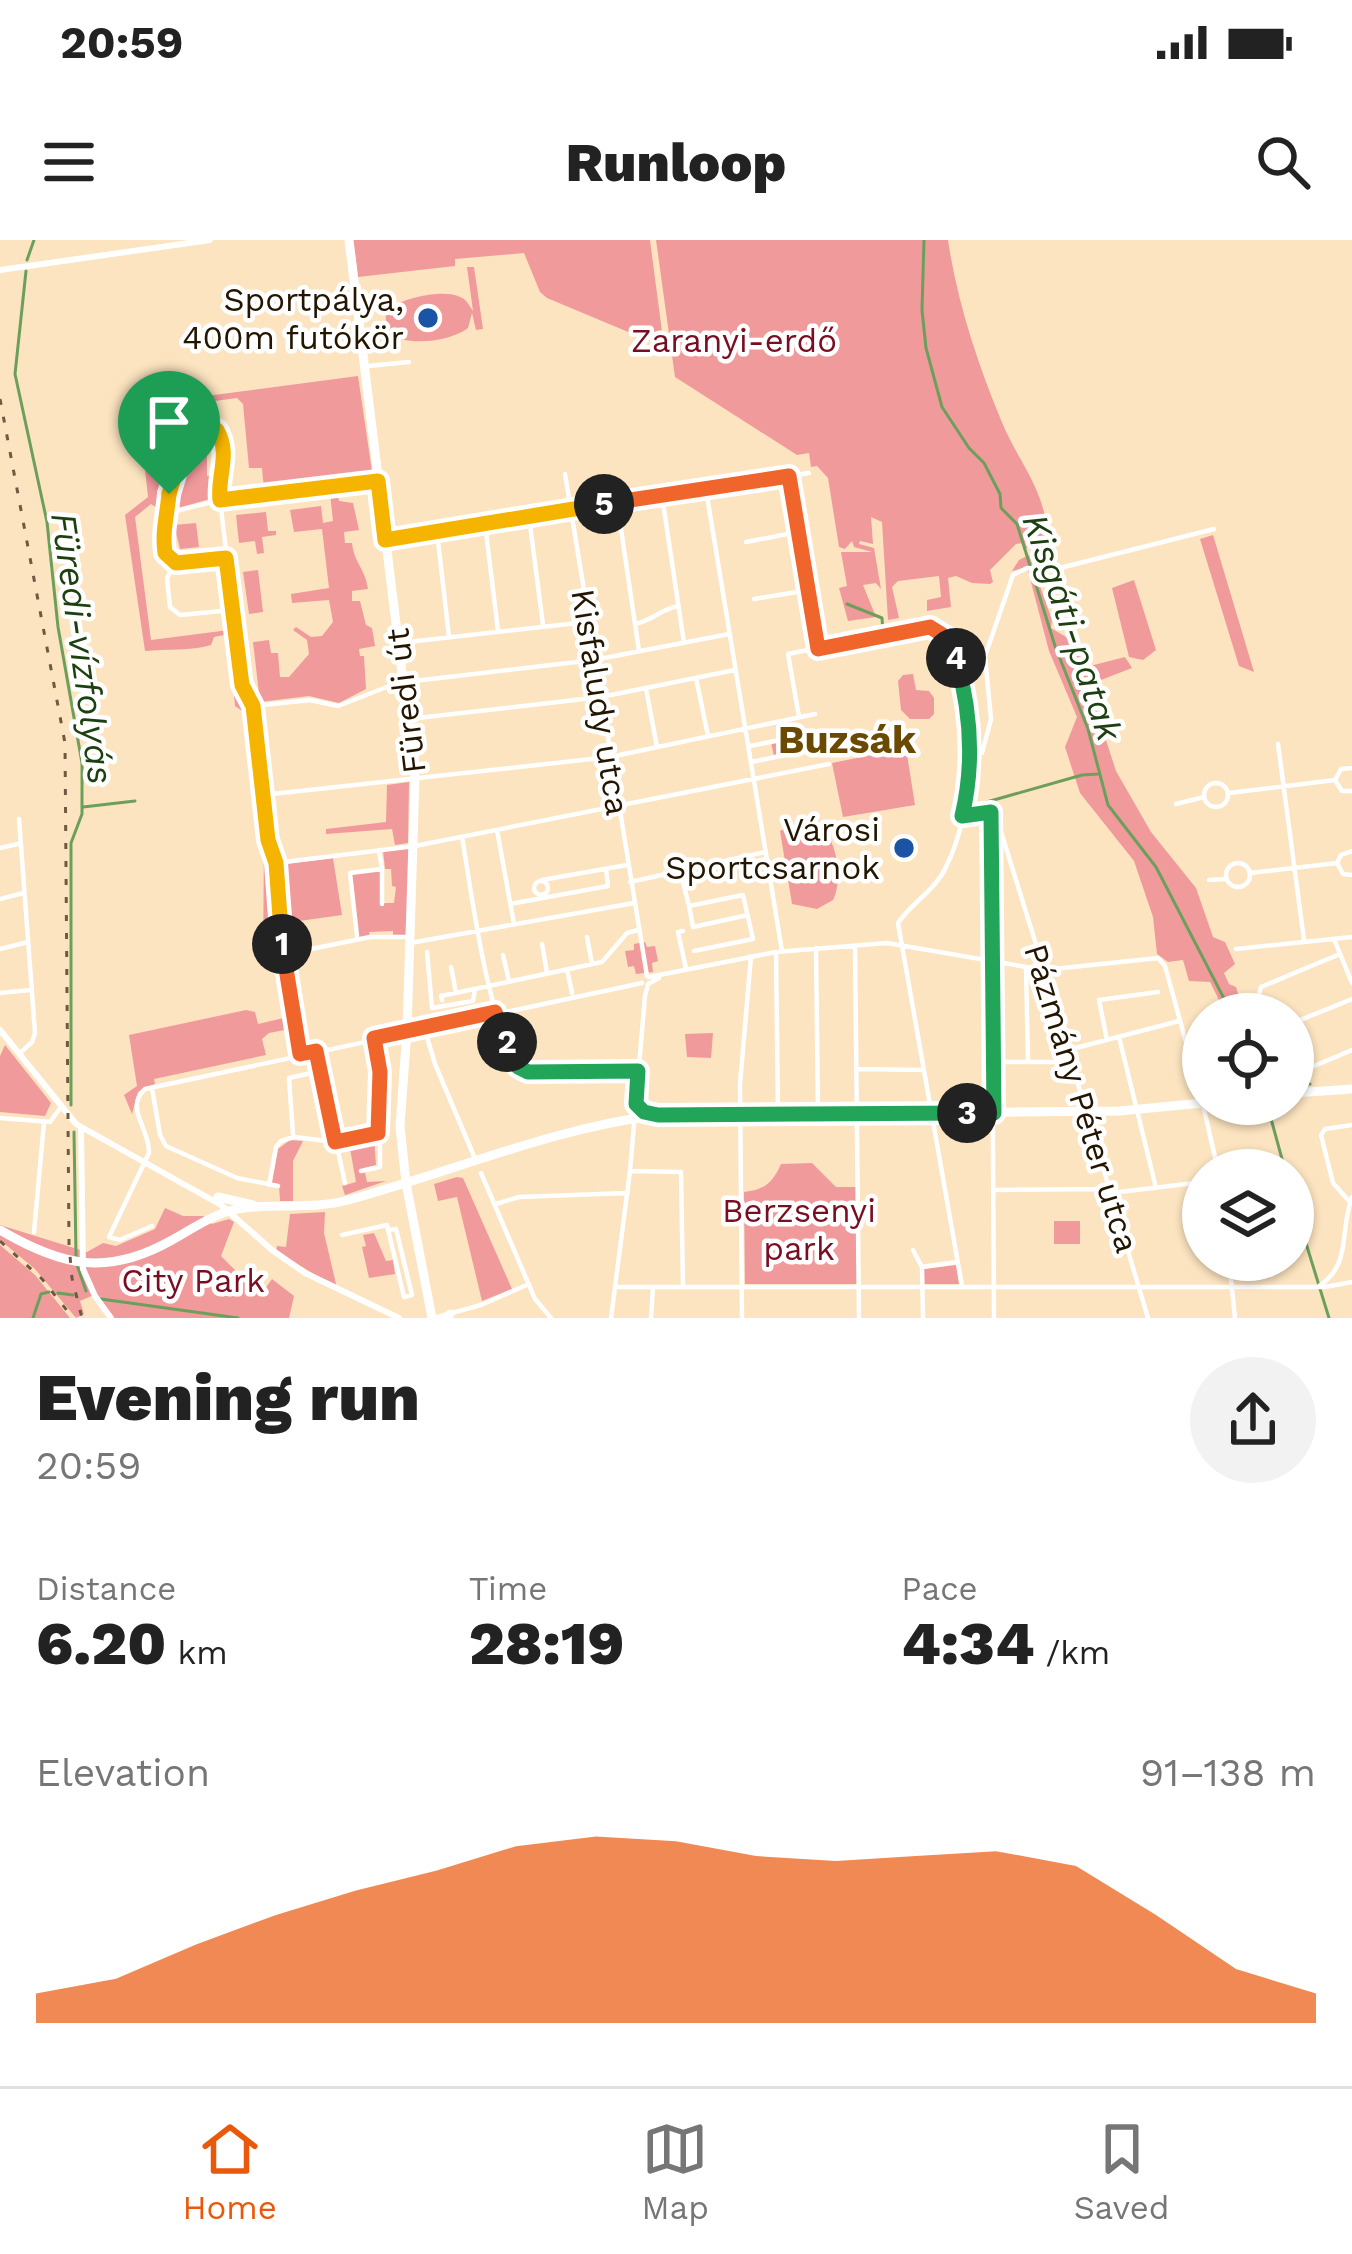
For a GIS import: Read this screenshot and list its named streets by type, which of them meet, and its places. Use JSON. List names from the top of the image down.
{
  "streets": {
    "main road": ["Füredi út"],
    "street": ["Kisfaludy utca", "Pázmány Péter utca"]
  },
  "districts": ["Buzsák"],
  "water": ["Kisgáti-patak", "Füredi-vízfolyás"],
  "parks": ["Zaranyi-erdő", "Berzsenyi park", "City Park"],
  "places": ["Sportpálya, 400m futókör", "Városi Sportcsarnok"],
  "page": {
    "status": "20:59",
    "header": "Runloop",
    "pins": [
      "5",
      "4",
      "1",
      "2",
      "3"
    ],
    "heading": ["Evening run", "20:59"],
    "stats": [
      ["Distance", "6.20 km"],
      ["Time", "28:19"],
      ["Pace", "4:34 /km"]
    ],
    "chart": ["Elevation", "91–138 m"],
    "tabs": ["Home", "Map", "Saved"]
  }
}
